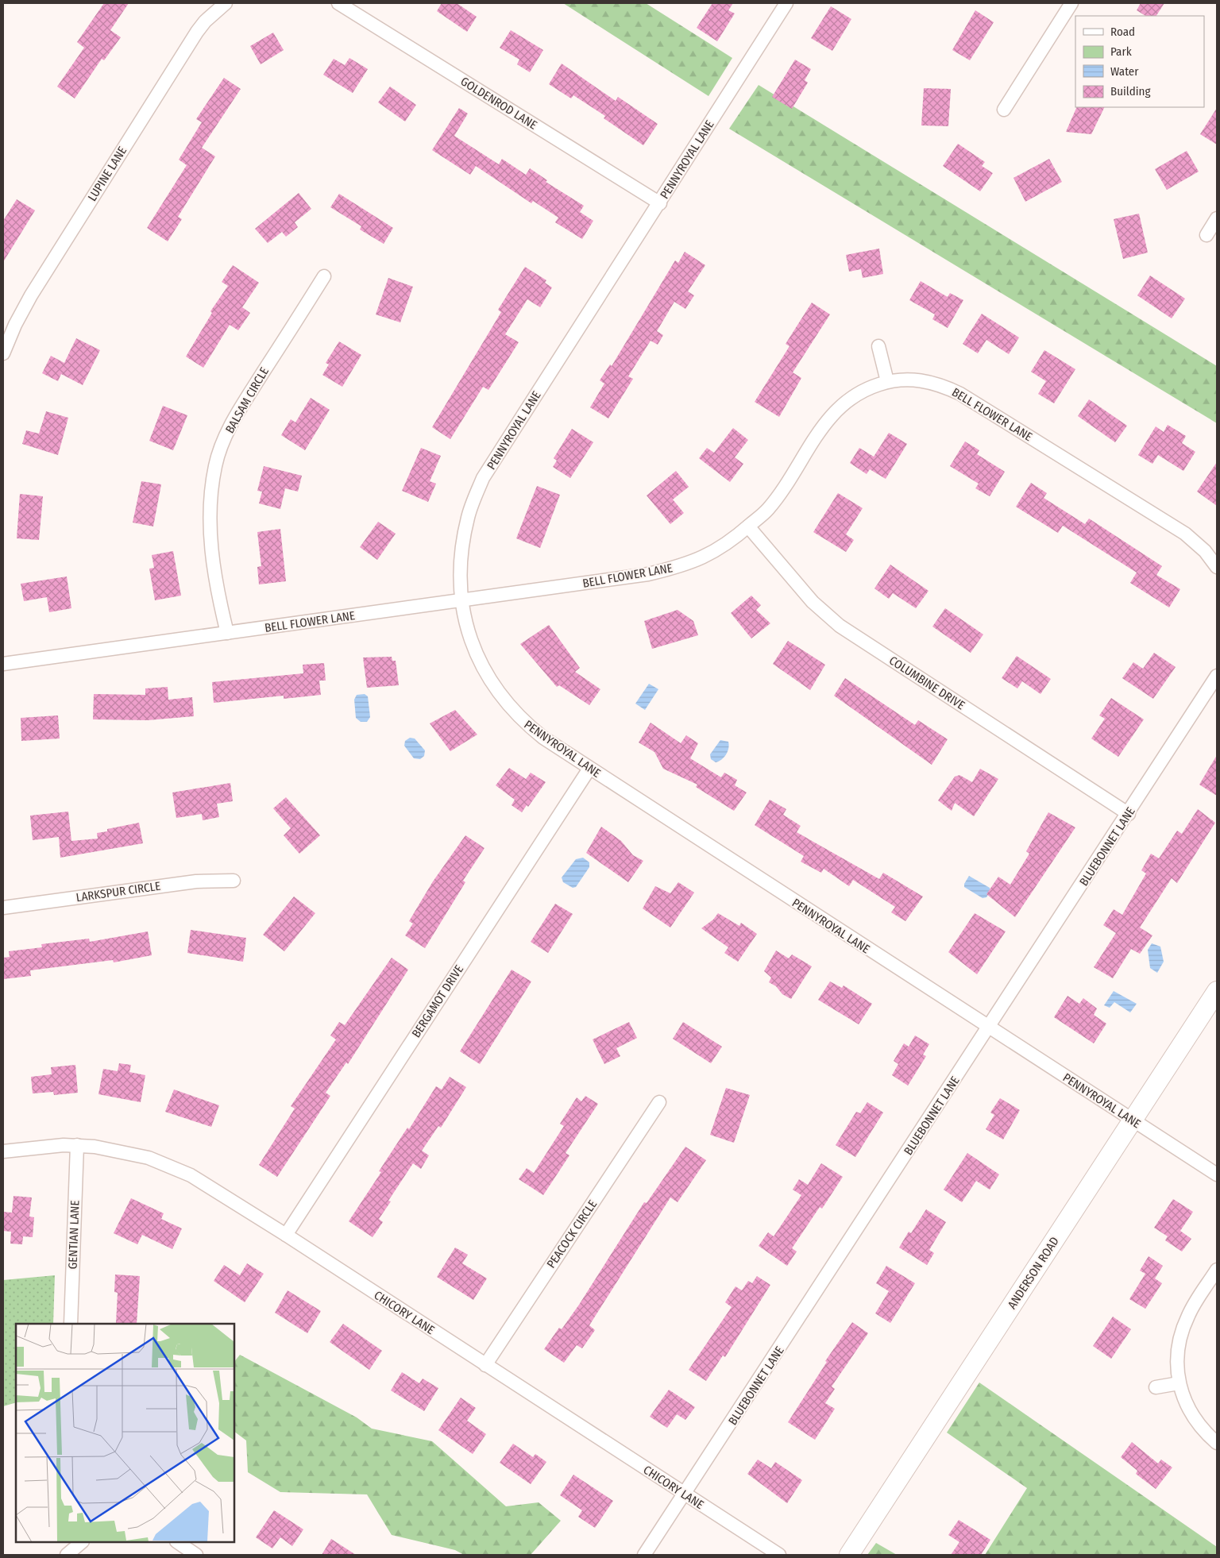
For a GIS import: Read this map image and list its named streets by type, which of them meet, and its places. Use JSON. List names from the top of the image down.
{
  "streets": {
    "street": [
      "GOLDENROD LANE",
      "PENNYROYAL LANE",
      "LUPINE LANE",
      "BALSAM CIRCLE",
      "BELL FLOWER LANE",
      "COLUMBINE DRIVE",
      "BLUEBONNET LANE",
      "LARKSPUR CIRCLE",
      "BERGAMOT DRIVE",
      "PEACOCK CIRCLE",
      "GENTIAN LANE",
      "ANDERSON ROAD",
      "CHICORY LANE"
    ]
  },
  "crossings": [
    ["GOLDENROD LANE", "PENNYROYAL LANE"],
    ["PENNYROYAL LANE", "BELL FLOWER LANE"],
    ["PENNYROYAL LANE", "BLUEBONNET LANE"],
    ["PENNYROYAL LANE", "BERGAMOT DRIVE"],
    ["PENNYROYAL LANE", "ANDERSON ROAD"],
    ["BALSAM CIRCLE", "BELL FLOWER LANE"],
    ["BELL FLOWER LANE", "COLUMBINE DRIVE"],
    ["COLUMBINE DRIVE", "BLUEBONNET LANE"],
    ["BLUEBONNET LANE", "CHICORY LANE"],
    ["BERGAMOT DRIVE", "CHICORY LANE"],
    ["PEACOCK CIRCLE", "CHICORY LANE"],
    ["GENTIAN LANE", "CHICORY LANE"]
  ],
  "legend": [
    "Road",
    "Park",
    "Water",
    "Building"
  ]
}
